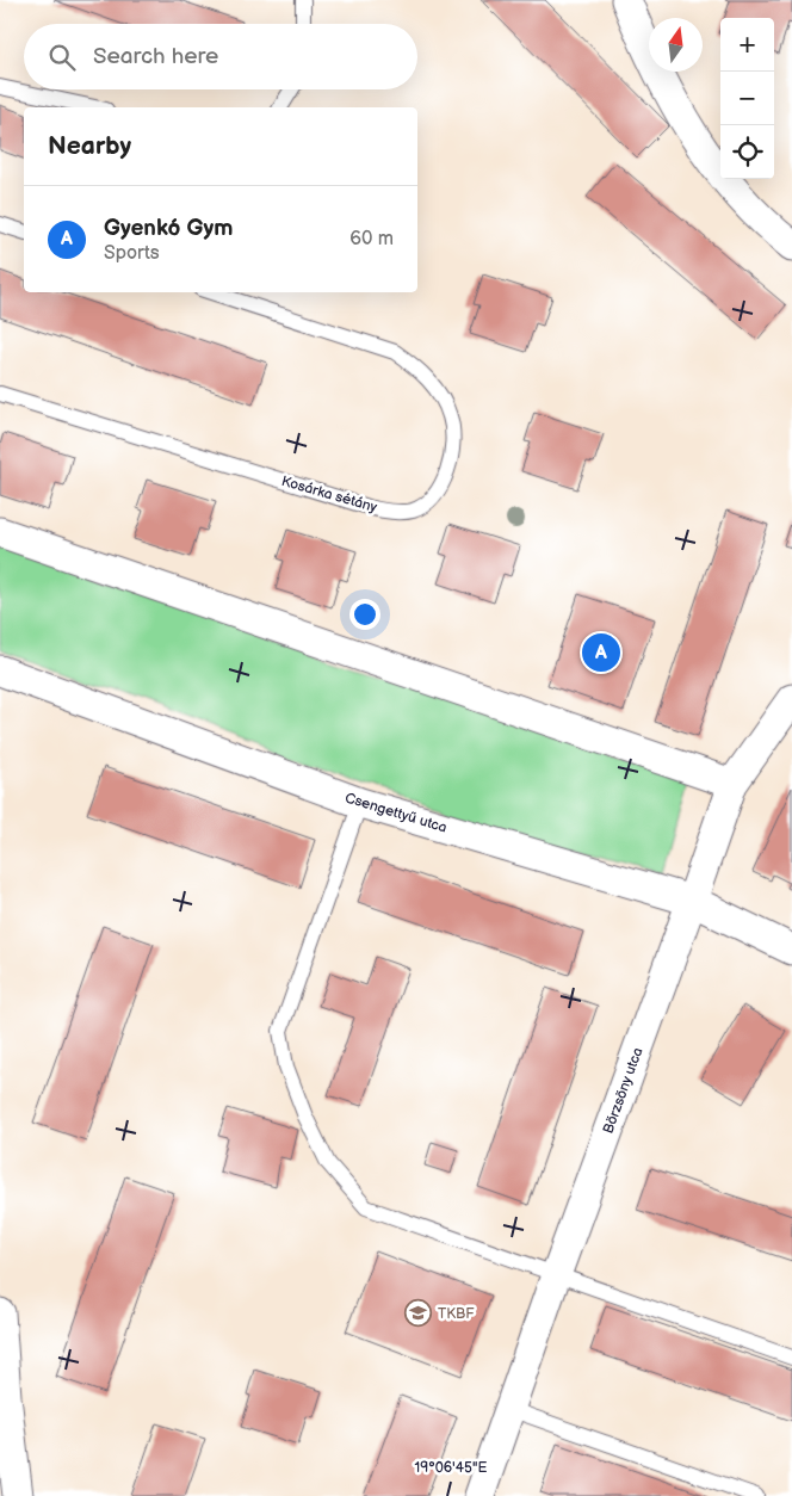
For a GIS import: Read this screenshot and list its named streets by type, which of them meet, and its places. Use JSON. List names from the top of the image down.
{
  "streets": {
    "street": ["Csengettyű utca", "Börzsöny utca"],
    "lane": ["Kosárka sétány"]
  },
  "crossings": [
    ["Csengettyű utca", "Börzsöny utca"]
  ],
  "places": {
    "school or university": ["TKBF"]
  },
  "north": "top",
  "page": {
    "map_buttons": ["+", "−"],
    "search": "Search here",
    "heading": "Nearby",
    "list": [
      {
        "mark": "A",
        "name": "Gyenkó Gym",
        "note": "Sports",
        "value": "60 m"
      }
    ],
    "pins": "A"
  },
  "coordinates": ["19°06'45\"E"]
}
